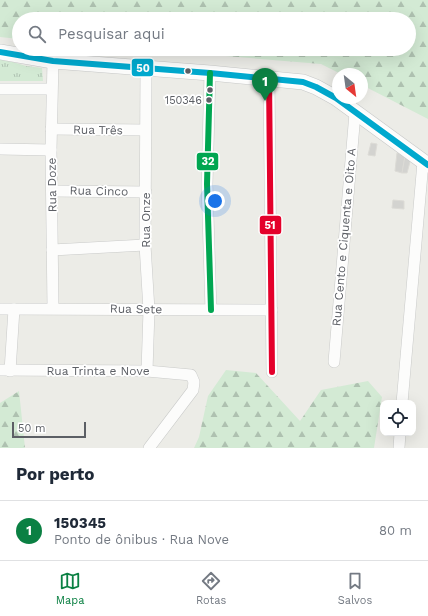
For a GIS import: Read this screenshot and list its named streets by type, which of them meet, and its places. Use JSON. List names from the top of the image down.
{
  "streets": {
    "street": [
      "Rua Três",
      "Rua Doze",
      "Rua Cinco",
      "Rua Onze",
      "Rua Cento e Ciquenta e Oito A",
      "Rua Sete",
      "Rua Trinta e Nove"
    ]
  },
  "crossings": [
    ["Rua Três", "Rua Doze"],
    ["Rua Três", "Rua Onze"],
    ["Rua Doze", "Rua Cinco"],
    ["Rua Doze", "Rua Sete"],
    ["Rua Cinco", "Rua Onze"],
    ["Rua Onze", "Rua Sete"],
    ["Rua Onze", "Rua Trinta e Nove"]
  ],
  "places": ["150346"],
  "lines": ["transit line 50", "transit line 32", "transit line 51"],
  "scale_bar": "50 m",
  "north": "bottom right",
  "page": {
    "search": "Pesquisar aqui",
    "pins": "1",
    "scale": "50 m",
    "heading": "Por perto",
    "list": [
      {
        "mark": "1",
        "name": "150345",
        "note": "Ponto de ônibus · Rua Nove",
        "value": "80 m"
      }
    ],
    "nav": ["Mapa", "Rotas", "Salvos"]
  }
}
